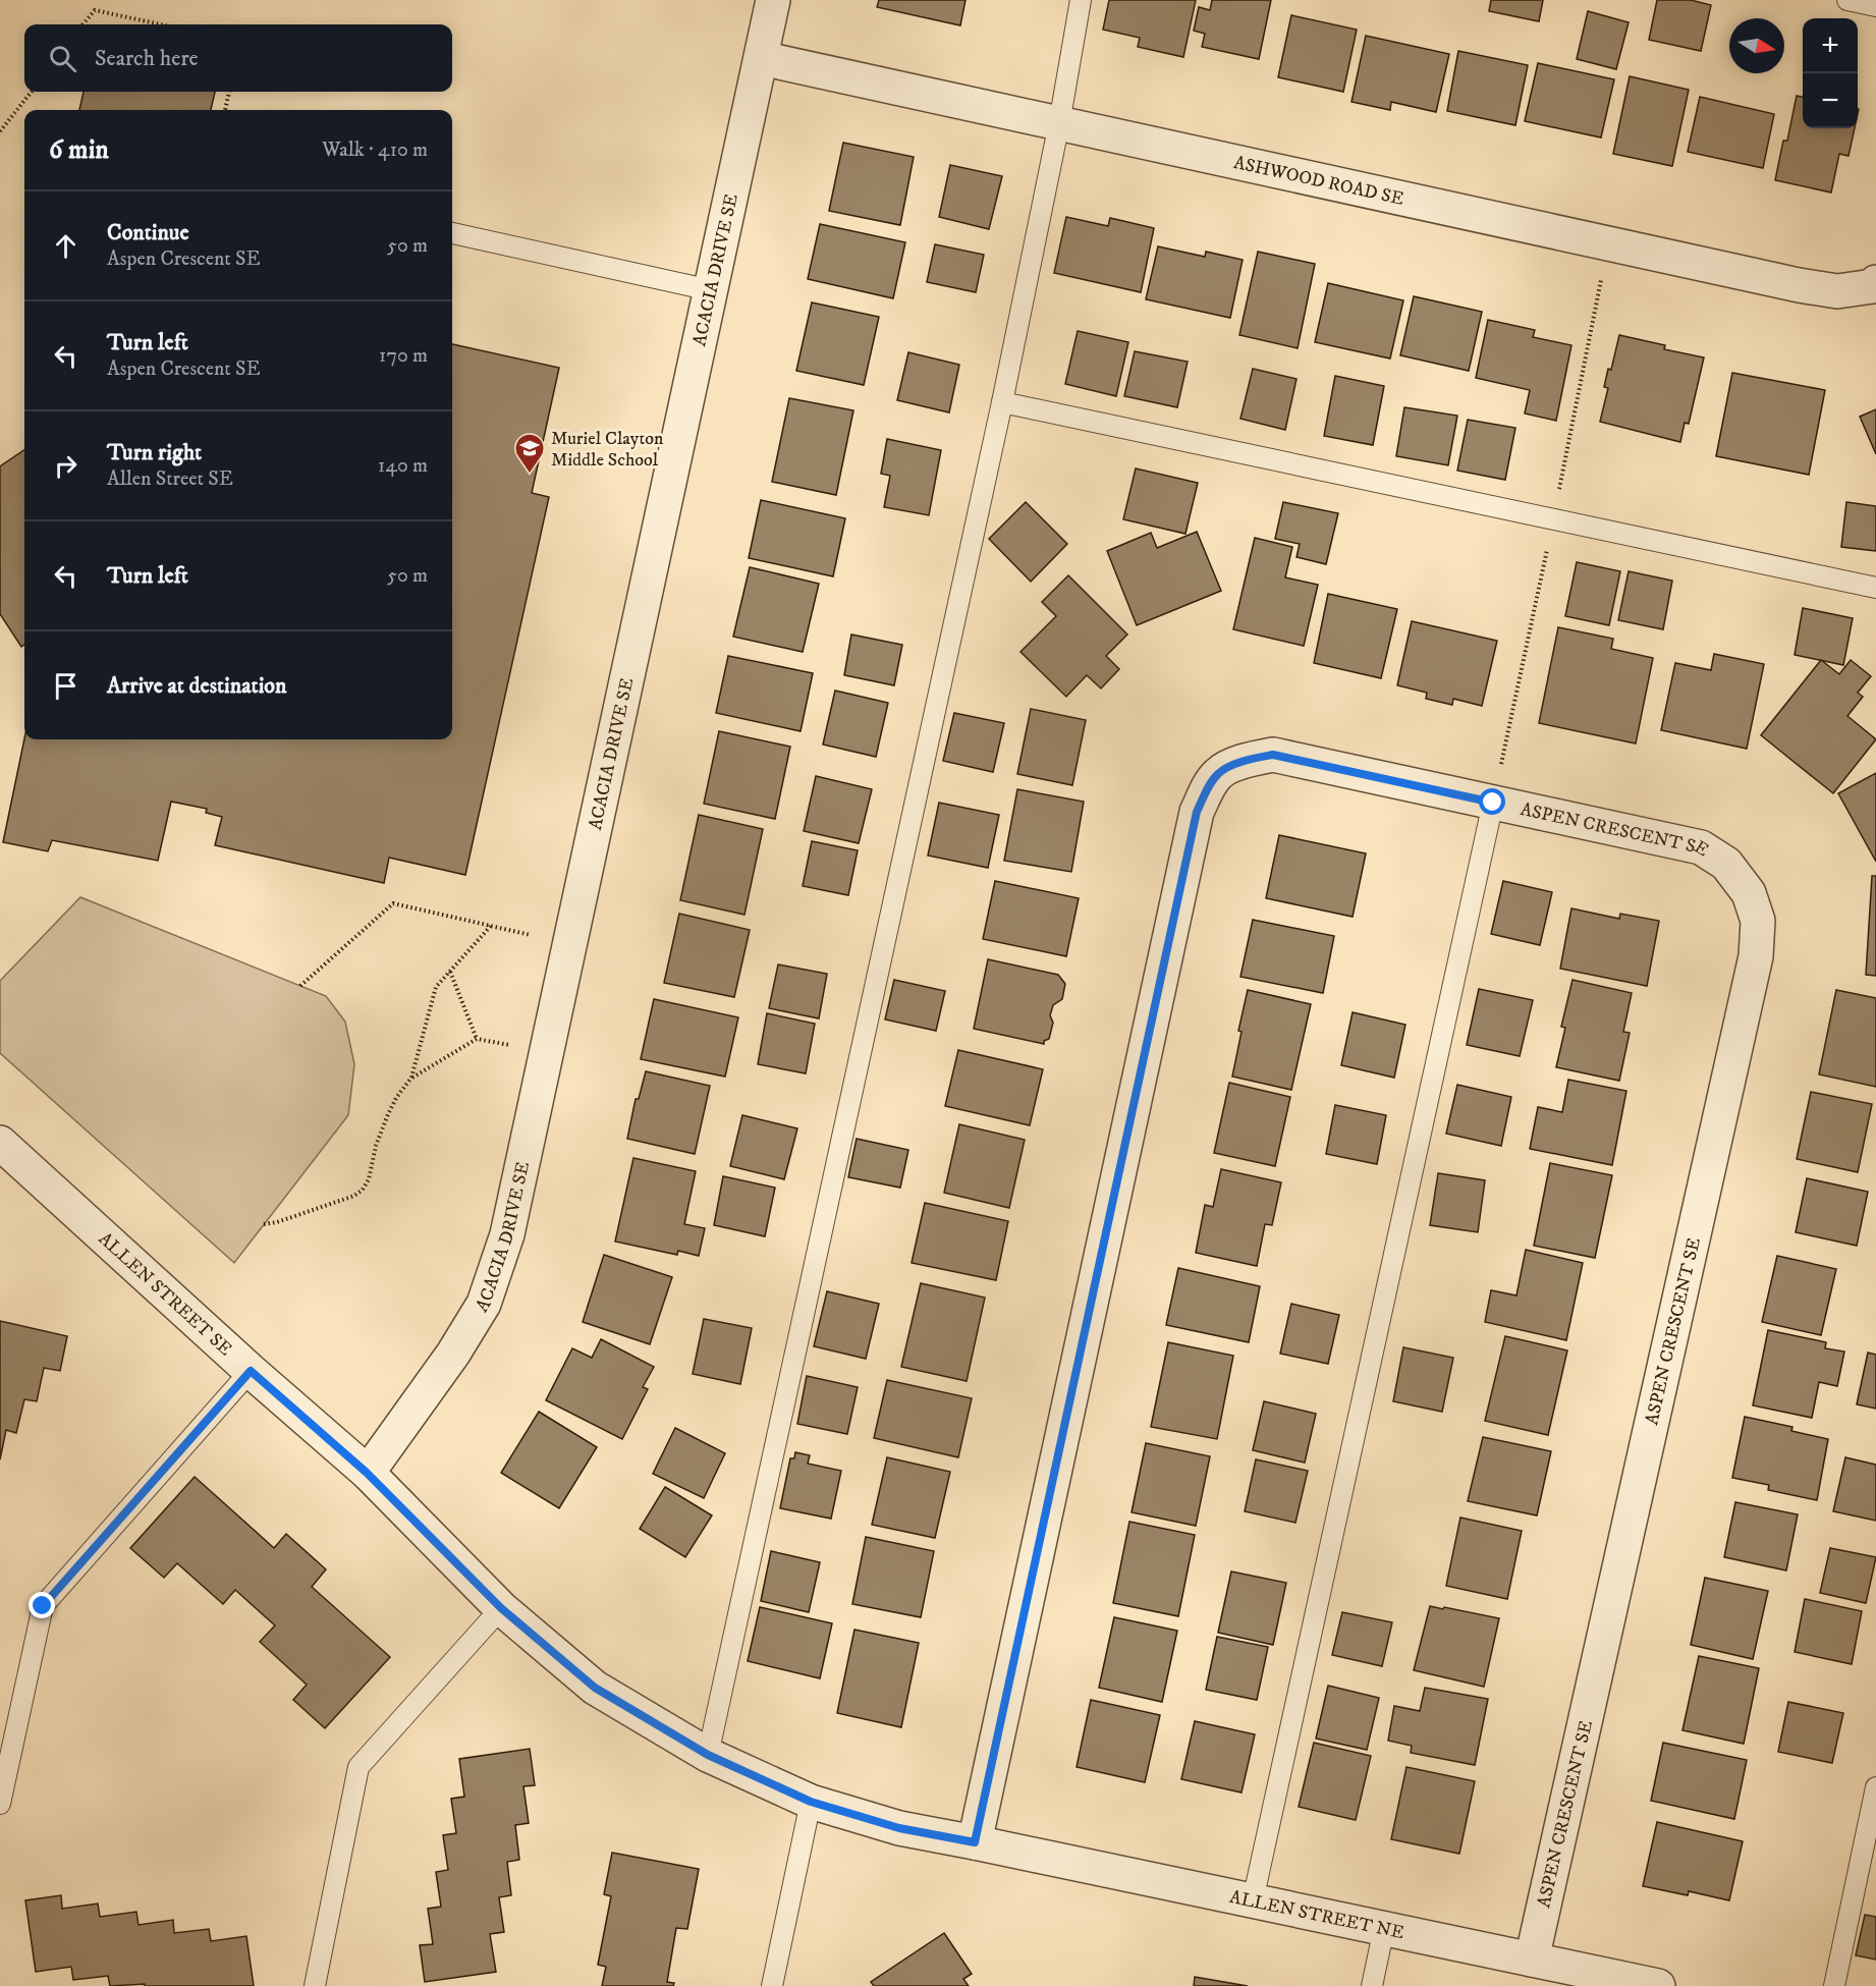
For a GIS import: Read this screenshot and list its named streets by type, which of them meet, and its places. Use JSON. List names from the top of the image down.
{
  "streets": {
    "street": [
      "ASHWOOD ROAD SE",
      "ACACIA DRIVE SE",
      "ASPEN CRESCENT SE",
      "ALLEN STREET SE",
      "ALLEN STREET NE"
    ]
  },
  "crossings": [
    ["ASHWOOD ROAD SE", "ACACIA DRIVE SE"],
    ["ACACIA DRIVE SE", "ALLEN STREET SE"],
    ["ASPEN CRESCENT SE", "ALLEN STREET SE"],
    ["ASPEN CRESCENT SE", "ALLEN STREET NE"],
    ["ALLEN STREET SE", "ALLEN STREET NE"]
  ],
  "places": {
    "school or university": ["Muriel Clayton Middle School"]
  },
  "north": "right",
  "page": {
    "map_buttons": ["+", "−"],
    "search": "Search here",
    "heading": ["6 min", "Walk · 410 m"],
    "list": [
      ["Continue", "Aspen Crescent SE", "50 m"],
      ["Turn left", "Aspen Crescent SE", "170 m"],
      ["Turn right", "Allen Street SE", "140 m"],
      ["Turn left", "50 m"],
      "Arrive at destination"
    ]
  }
}
